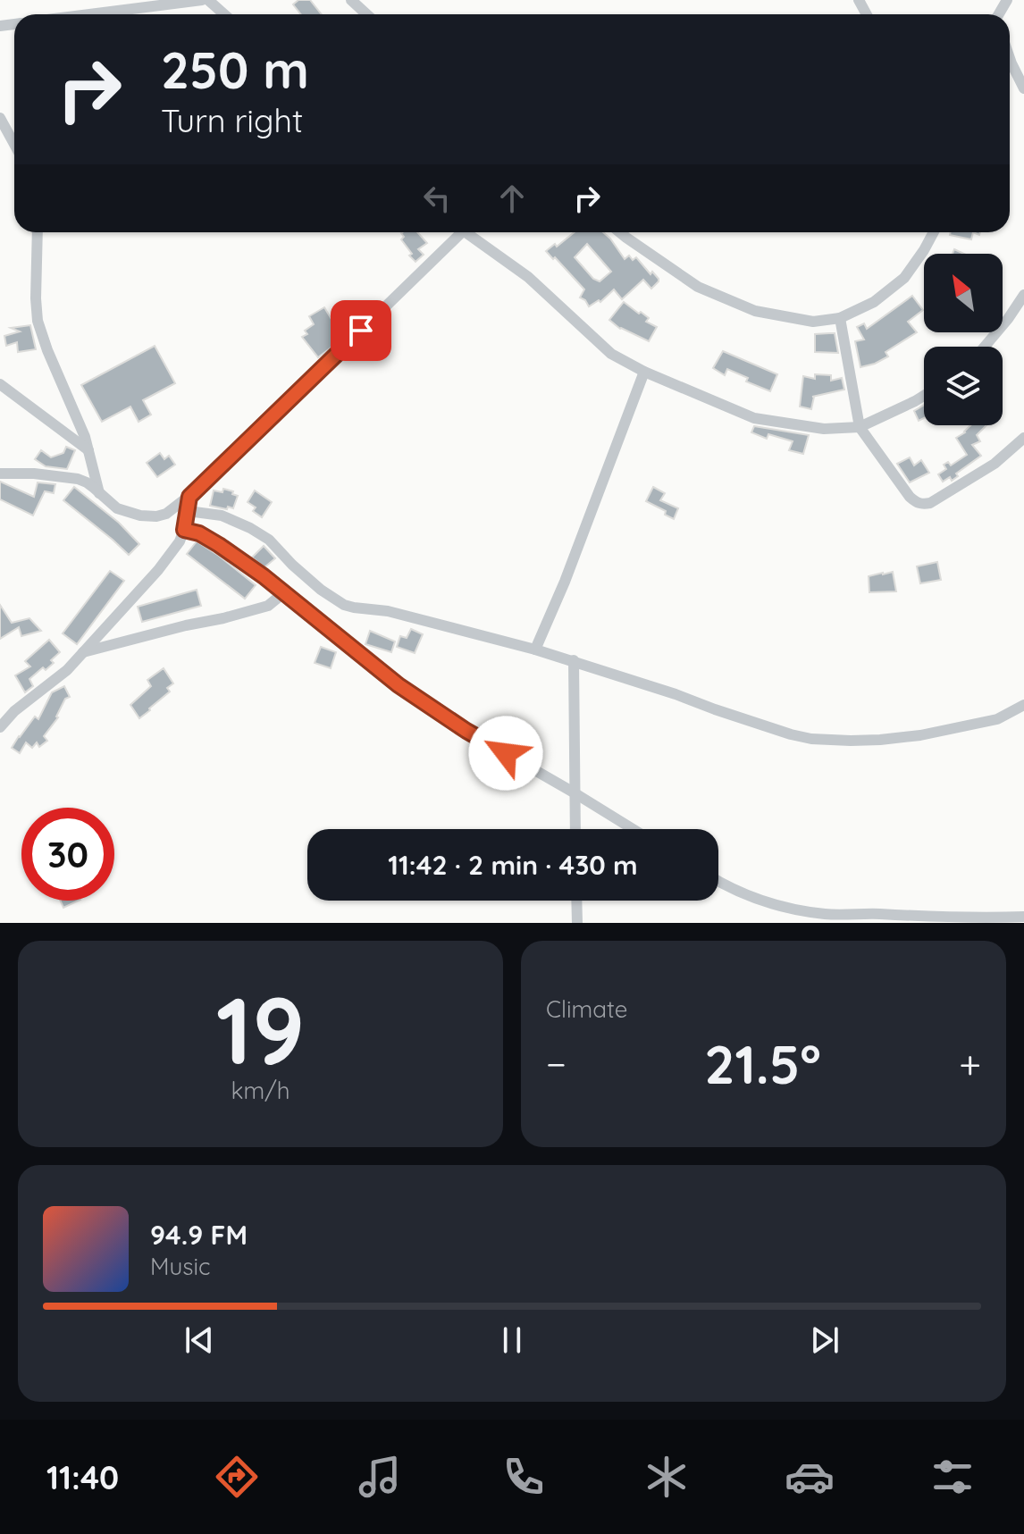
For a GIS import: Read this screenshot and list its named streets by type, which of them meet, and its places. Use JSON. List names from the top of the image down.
{
  "north": "top left",
  "page": {
    "turn": ["250 m", "Turn right"],
    "limit": "30",
    "trip": "11:42 · 2 min · 430 m",
    "tile": [
      ["19", "km/h"],
      "Climate"
    ],
    "heat": ["−", "21.5°", "+"],
    "song": ["94.9 FM", "Music"],
    "tabs": "11:40"
  }
}
